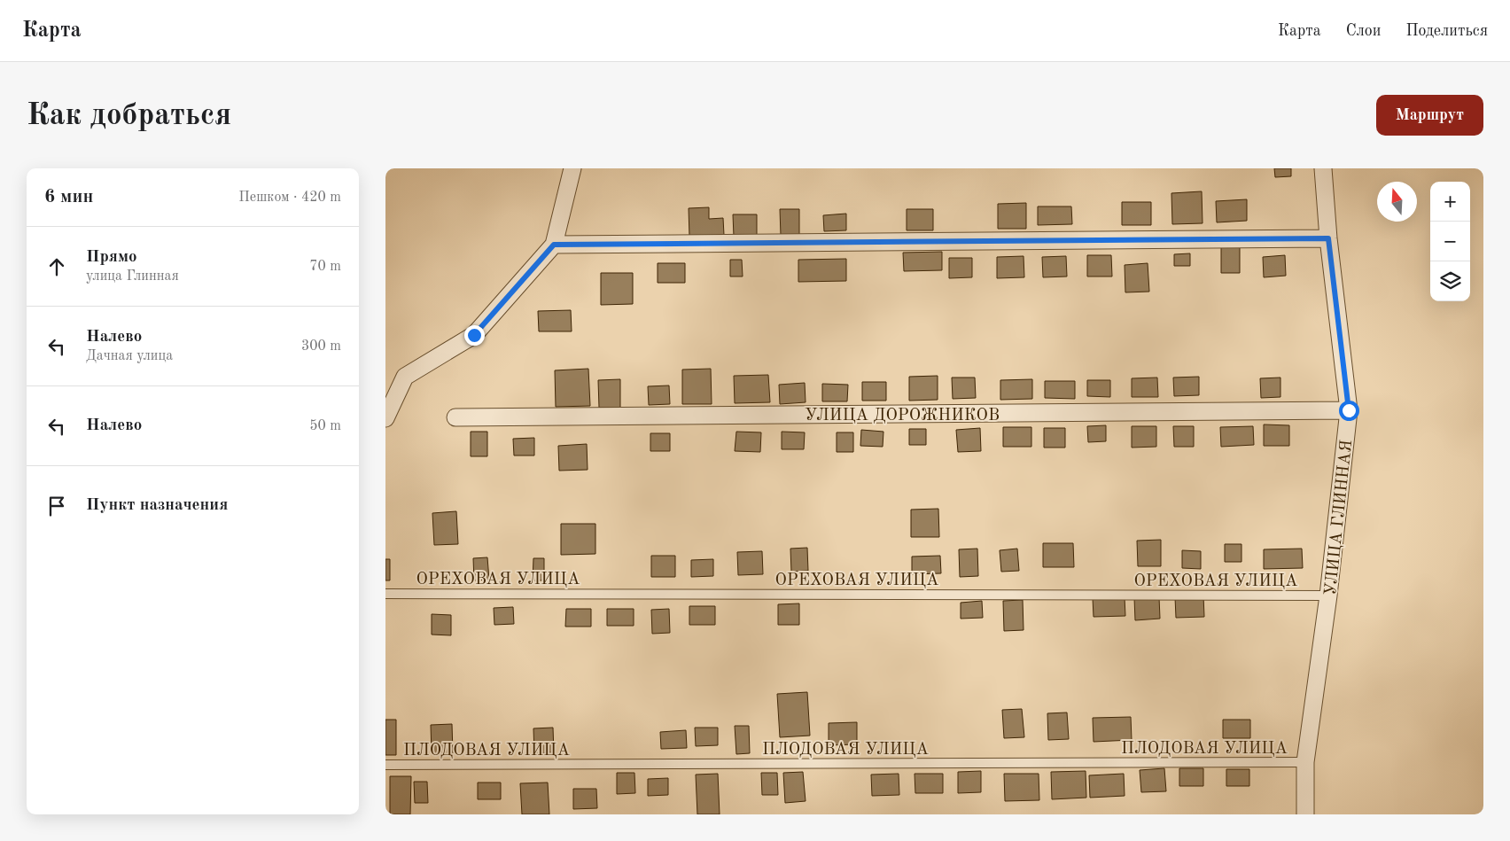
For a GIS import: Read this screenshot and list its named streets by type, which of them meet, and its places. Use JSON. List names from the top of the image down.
{
  "streets": {
    "street": ["УЛИЦА ДОРОЖНИКОВ", "УЛИЦА ГЛИННАЯ"],
    "lane": ["ОРЕХОВАЯ УЛИЦА", "ПЛОДОВАЯ УЛИЦА"]
  },
  "crossings": [
    ["УЛИЦА ДОРОЖНИКОВ", "УЛИЦА ГЛИННАЯ"],
    ["УЛИЦА ГЛИННАЯ", "ОРЕХОВАЯ УЛИЦА"],
    ["УЛИЦА ГЛИННАЯ", "ПЛОДОВАЯ УЛИЦА"]
  ],
  "north": "top",
  "page": {
    "header": "Карта",
    "nav": ["Карта", "Слои", "Поделиться"],
    "buttons": "Маршрут",
    "title": "Как добраться",
    "heading": ["6 мин", "Пешком · 420 m"],
    "map_buttons": ["+", "−"],
    "list": [
      ["Прямо", "улица Глинная", "70 m"],
      ["Налево", "Дачная улица", "300 m"],
      ["Налево", "50 m"],
      "Пункт назначения"
    ]
  }
}
